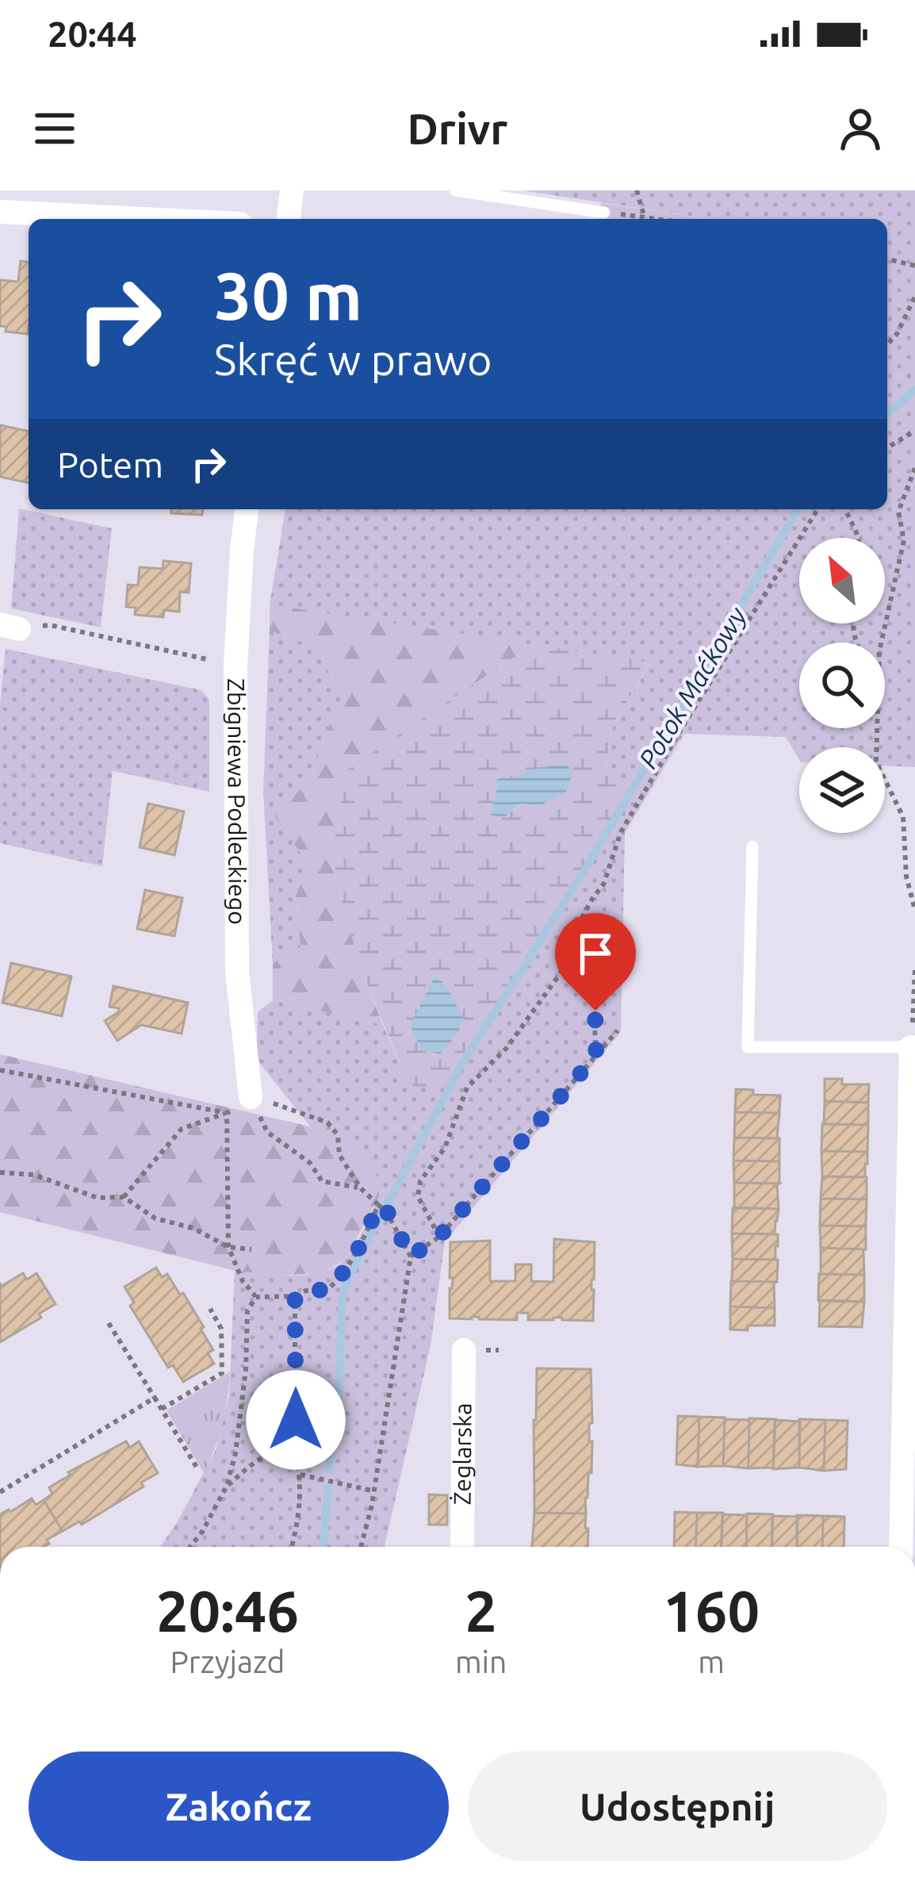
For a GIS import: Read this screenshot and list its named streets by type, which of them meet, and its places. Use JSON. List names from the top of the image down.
{
  "streets": {
    "street": ["Zbigniewa Podleckiego", "Żeglarska"]
  },
  "water": ["Potok Maćkowy"],
  "north": "top left",
  "page": {
    "status": "20:44",
    "header": "Drivr",
    "turn": ["30 m", "Skręć w prawo"],
    "then": "Potem",
    "eta": [
      "20:46",
      "Przyjazd",
      "2",
      "min",
      "160",
      "m"
    ],
    "buttons": ["Zakończ", "Udostępnij"]
  }
}
